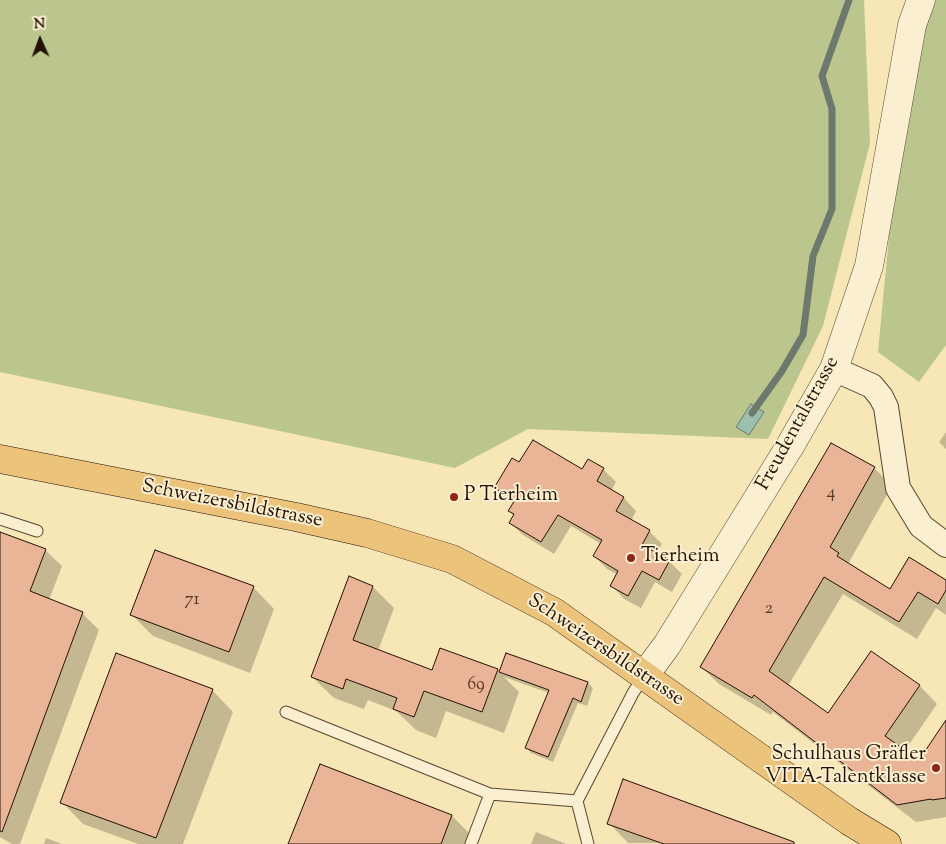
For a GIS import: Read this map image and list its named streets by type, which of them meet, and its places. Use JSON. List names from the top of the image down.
{
  "streets": {
    "main road": ["Schweizersbildstrasse"],
    "street": ["Freudentalstrasse"]
  },
  "crossings": [
    ["Freudentalstrasse", "Schweizersbildstrasse"]
  ],
  "places": ["P Tierheim", "Tierheim", "Schulhaus Gräfler VITA-Talentklasse"],
  "house_numbers": [
    "4",
    "71",
    "2",
    "69"
  ],
  "north": "top"
}
